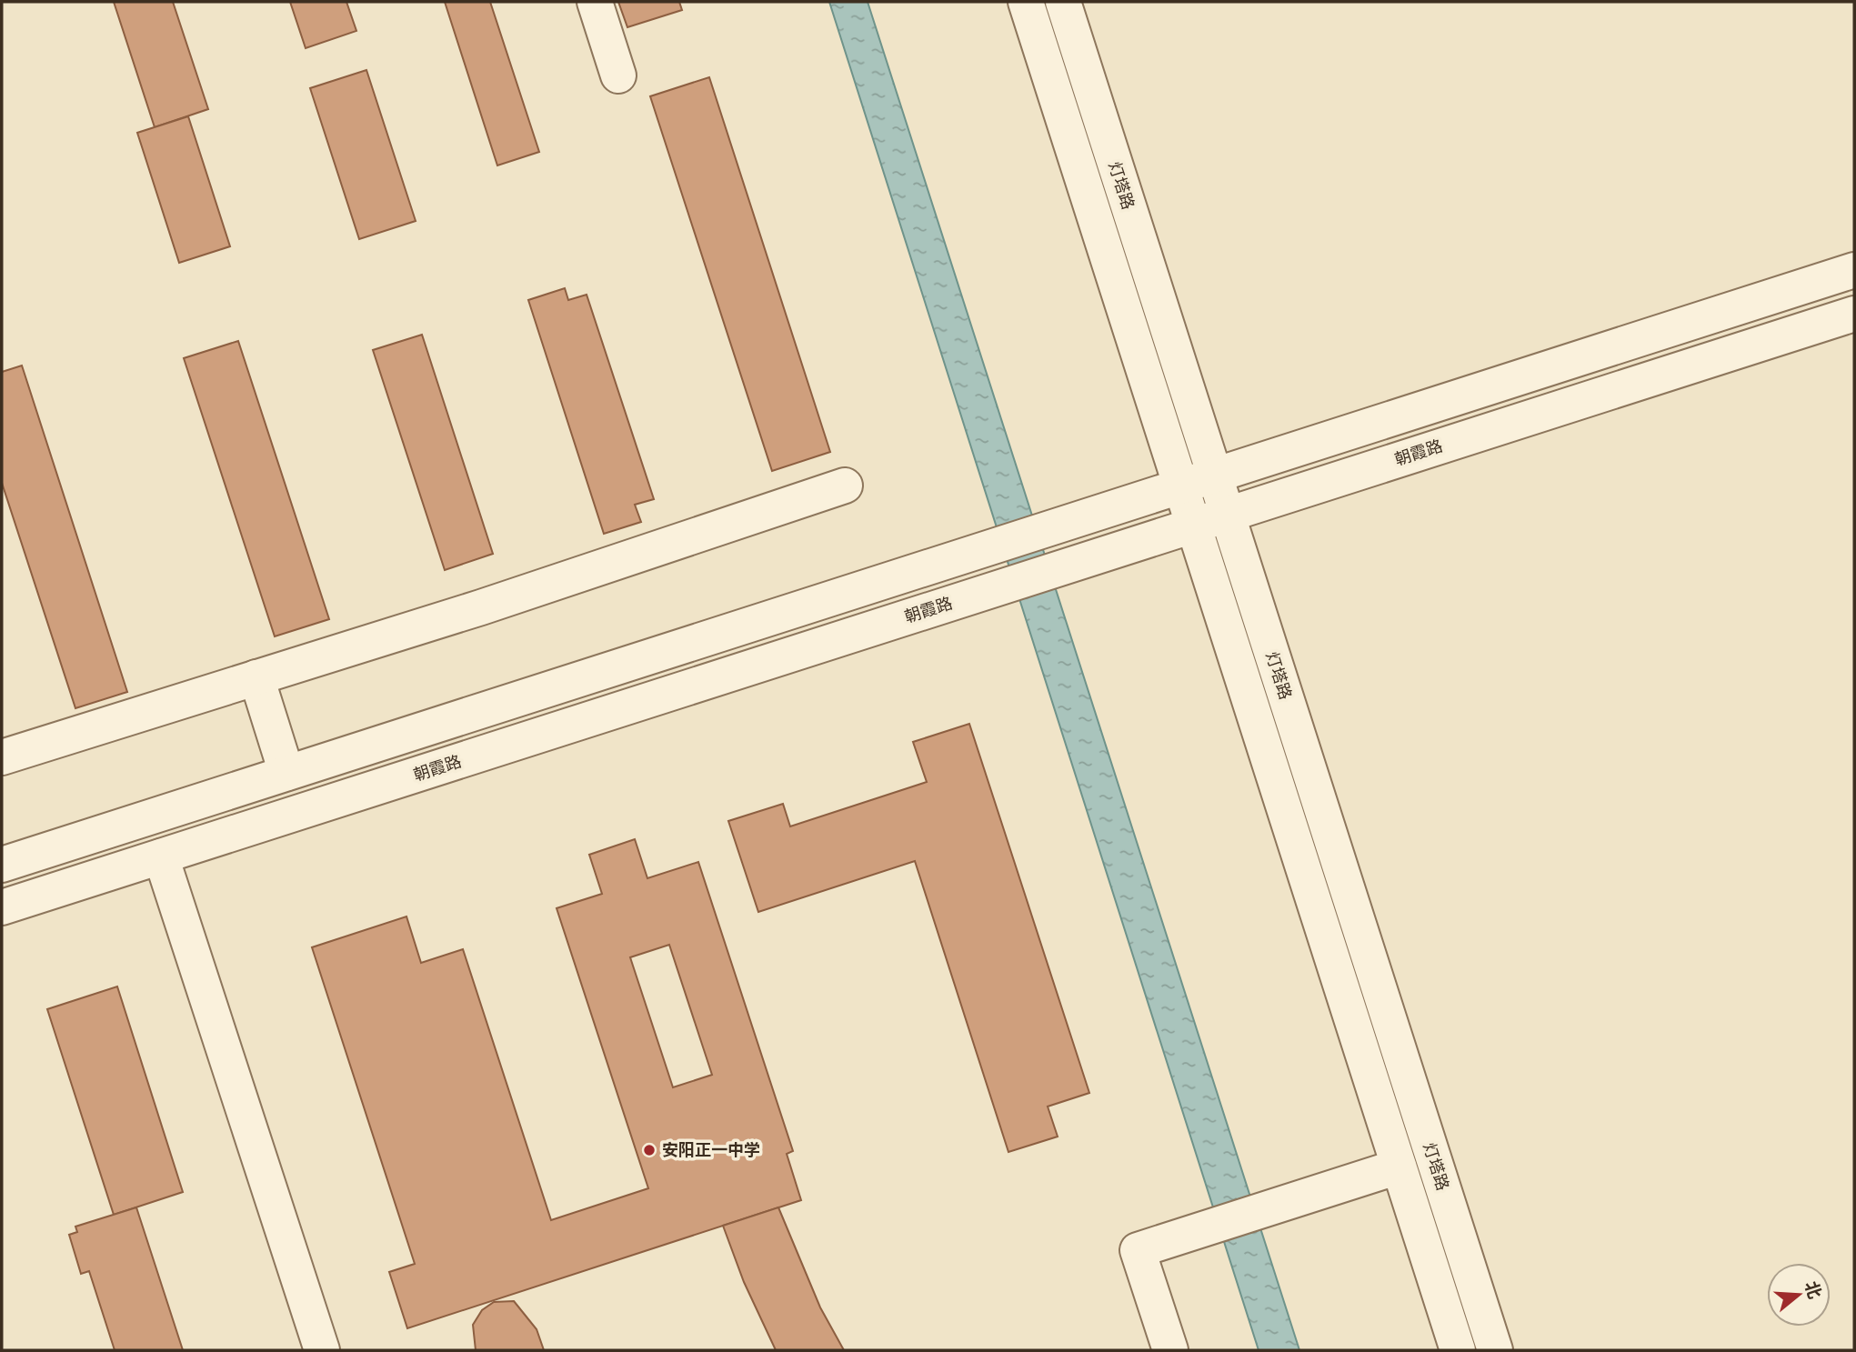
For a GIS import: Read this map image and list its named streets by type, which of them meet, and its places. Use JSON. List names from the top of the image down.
{
  "streets": {
    "street": ["灯塔路", "朝霞路"]
  },
  "crossings": [
    ["灯塔路", "朝霞路"]
  ],
  "places": ["安阳正一中学"],
  "north": "right"
}
